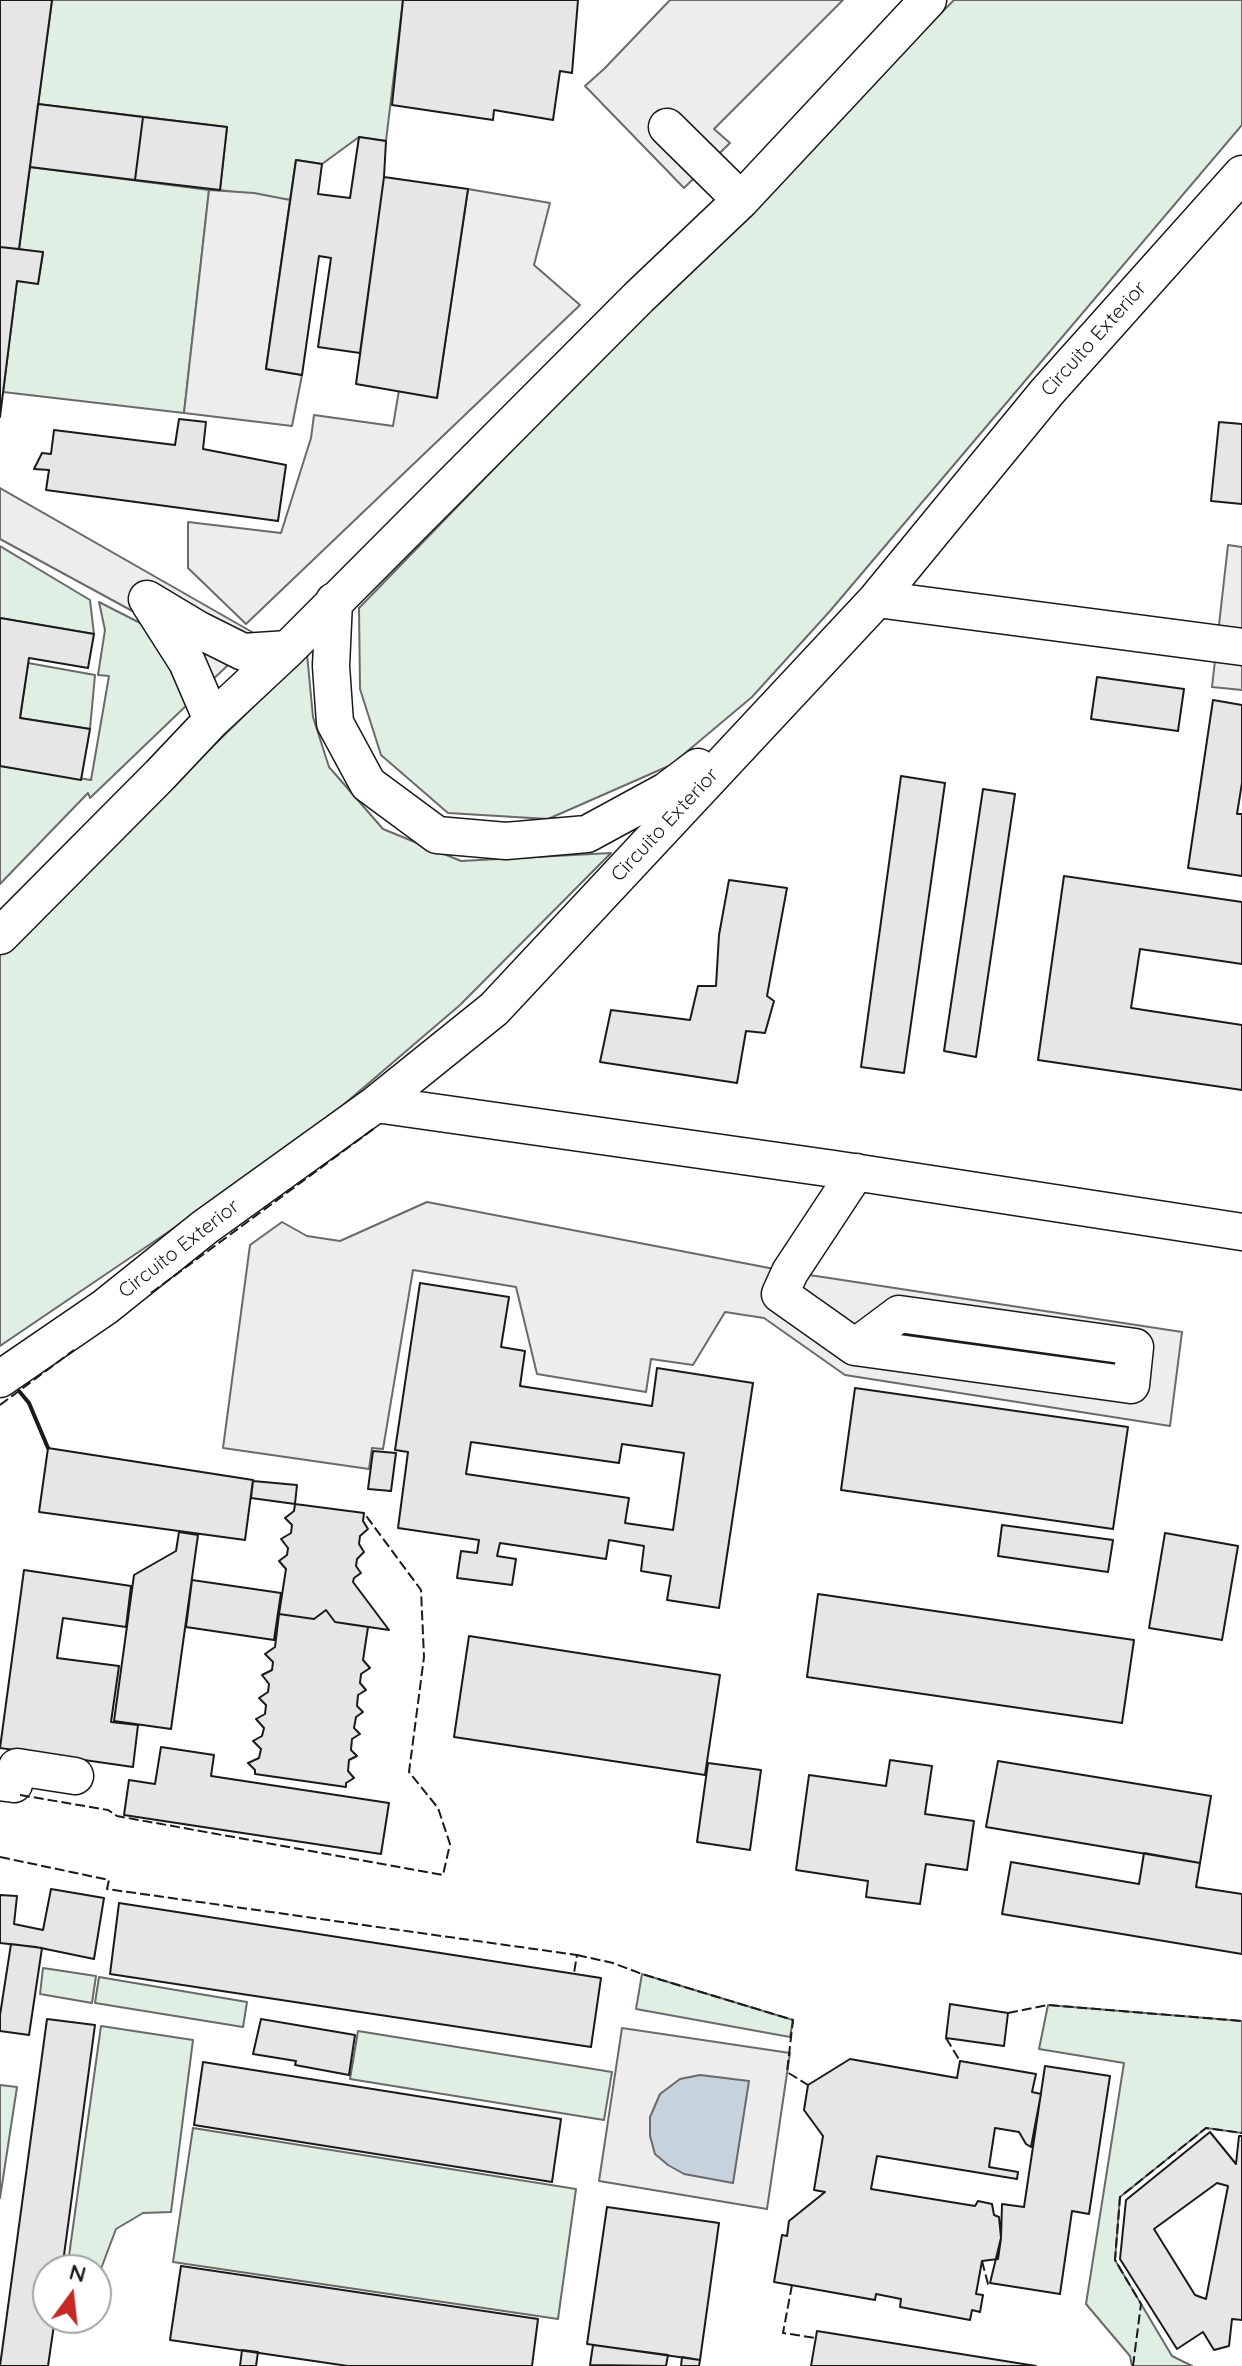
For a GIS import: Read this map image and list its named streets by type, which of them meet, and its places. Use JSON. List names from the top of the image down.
{
  "streets": {
    "street": ["Circuito Exterior"]
  },
  "north": "top"
}
